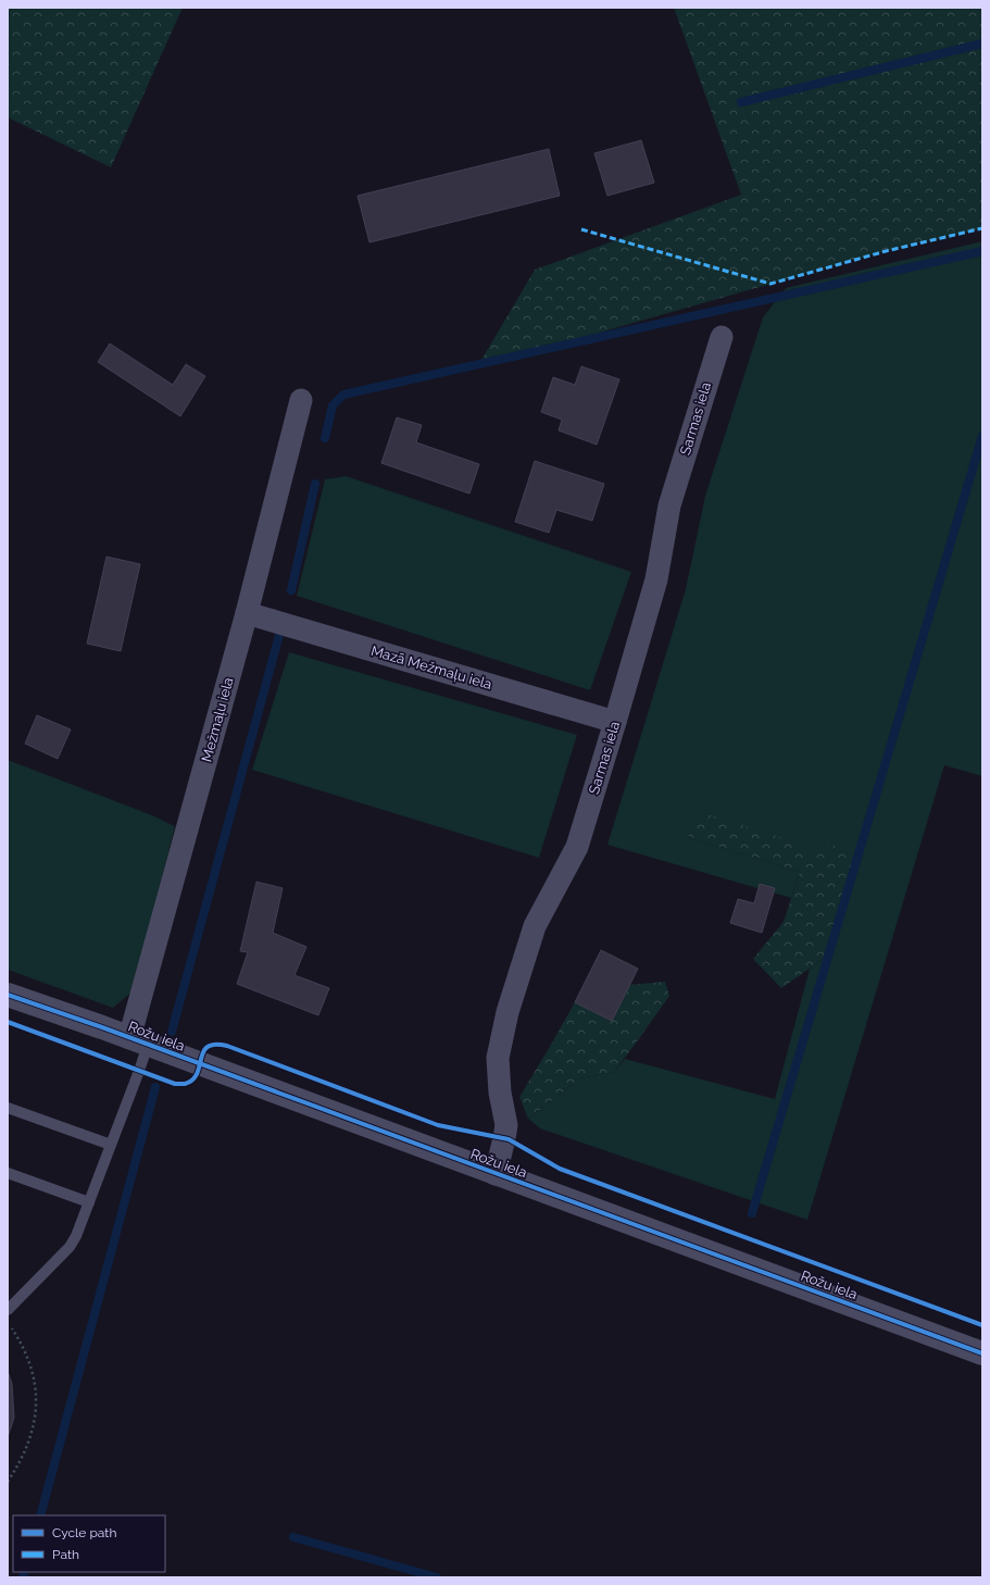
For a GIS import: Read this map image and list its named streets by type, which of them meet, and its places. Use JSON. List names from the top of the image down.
{
  "streets": {
    "street": [
      "Sarmas iela",
      "Mazā Mežmaļu iela",
      "Mežmaļu iela",
      "Rožu iela"
    ]
  },
  "crossings": [
    ["Sarmas iela", "Mazā Mežmaļu iela"],
    ["Sarmas iela", "Rožu iela"],
    ["Mazā Mežmaļu iela", "Mežmaļu iela"],
    ["Mežmaļu iela", "Rožu iela"]
  ],
  "legend": ["Cycle path", "Path"]
}
